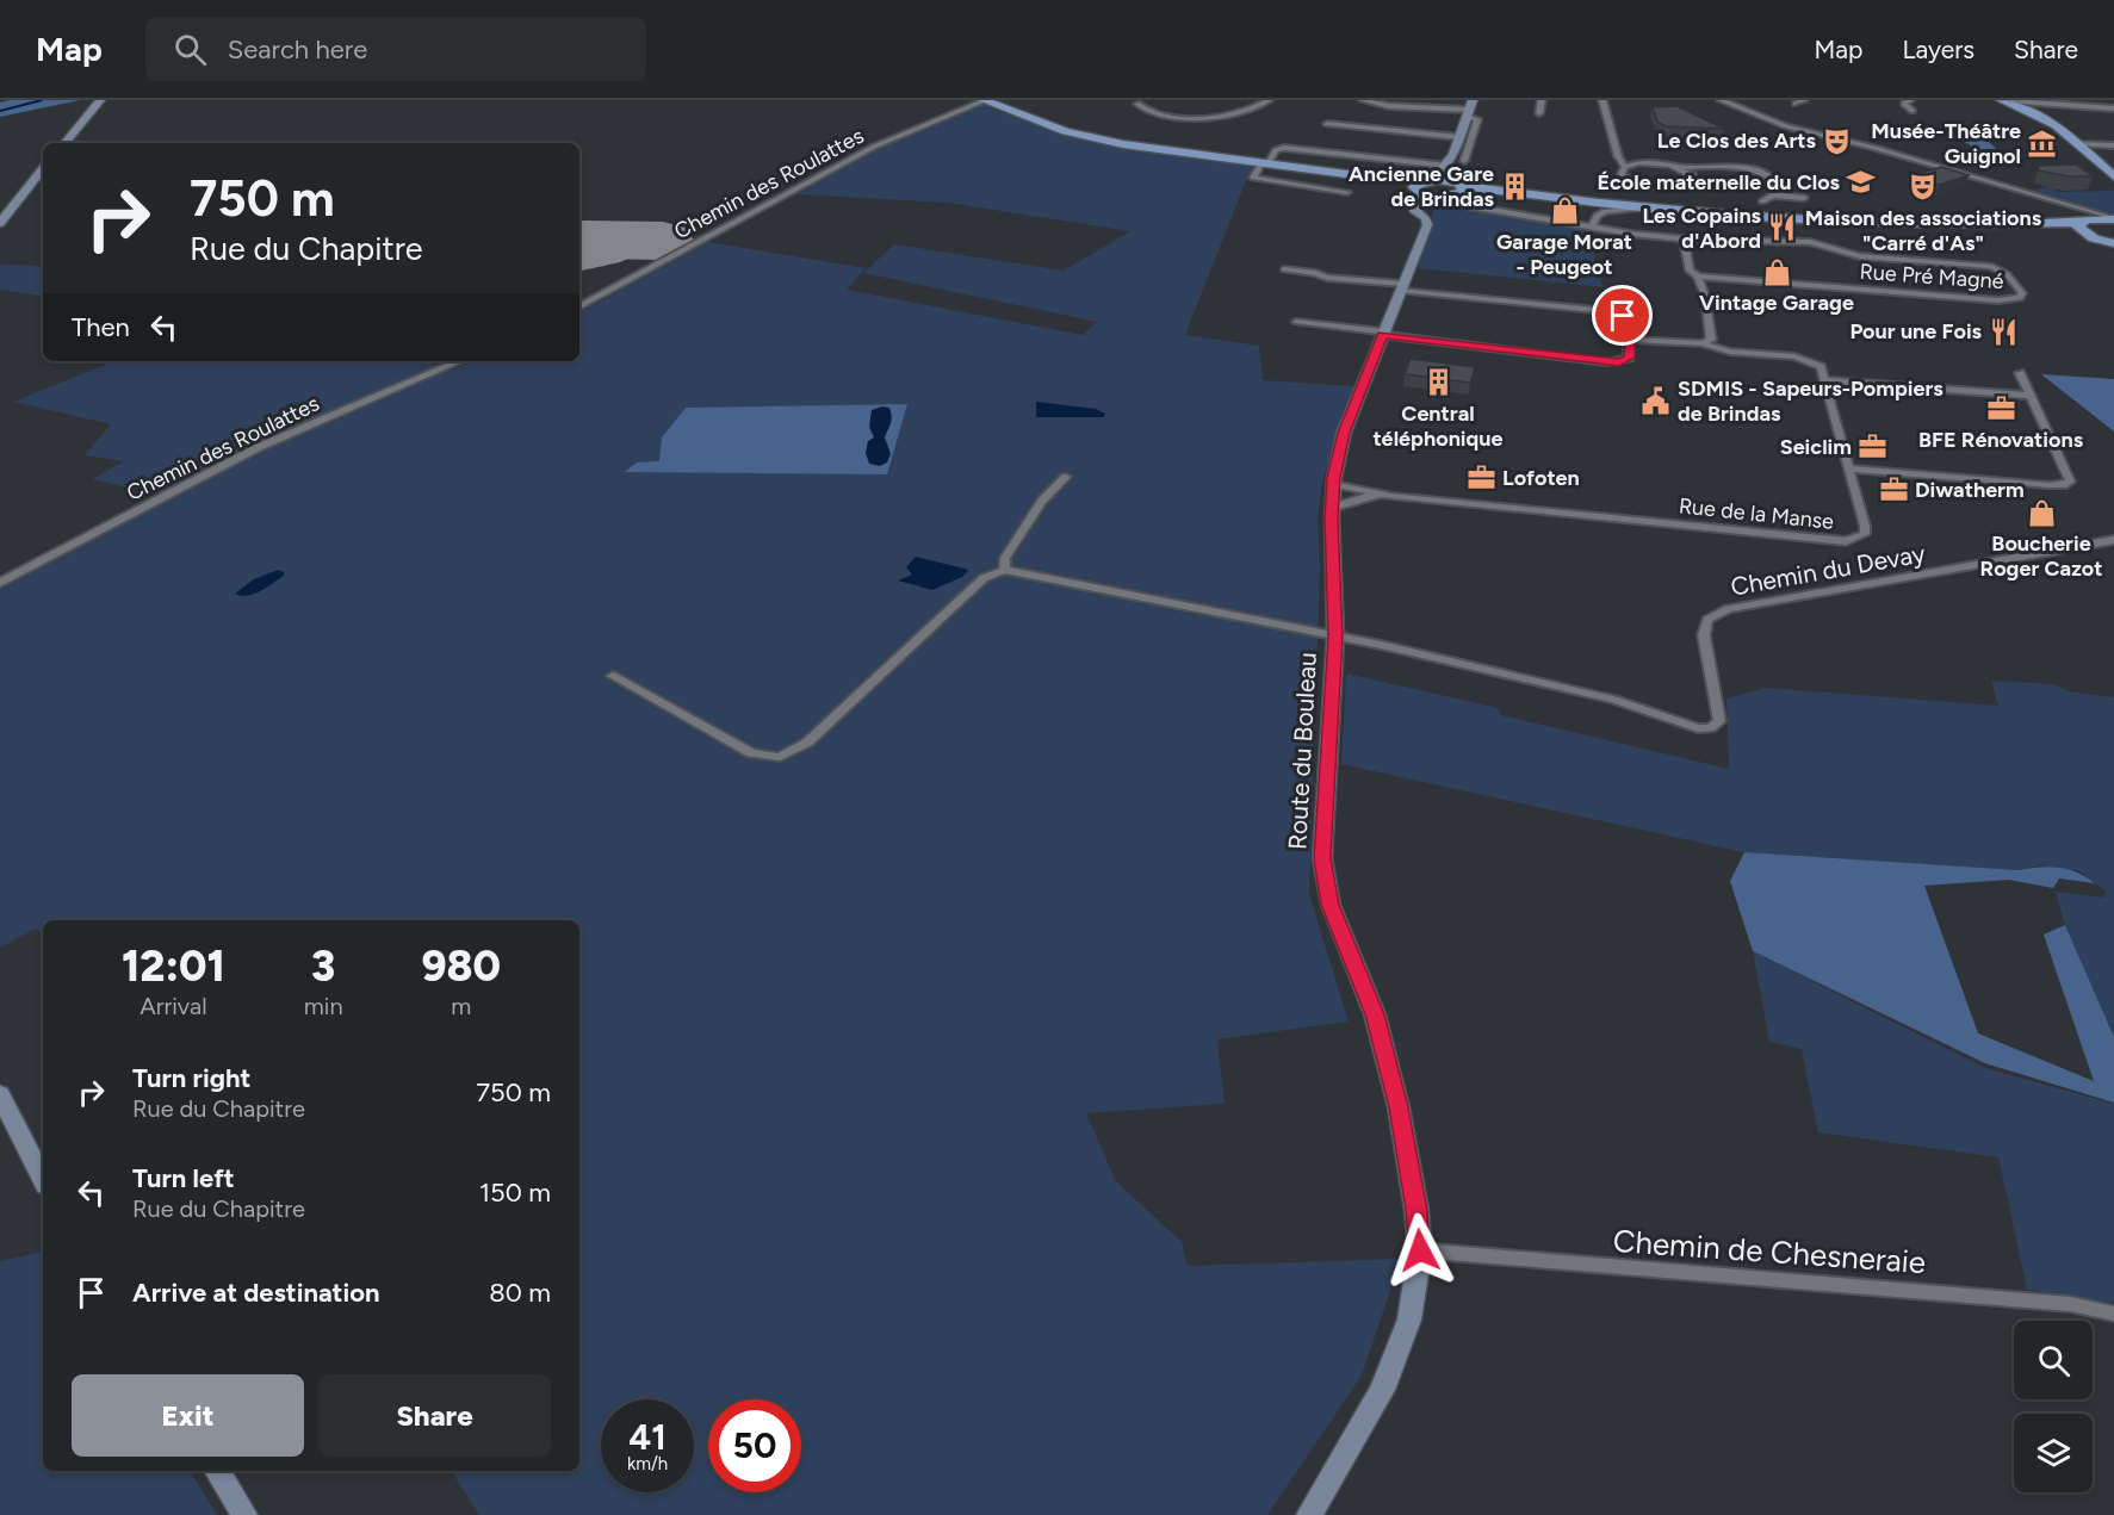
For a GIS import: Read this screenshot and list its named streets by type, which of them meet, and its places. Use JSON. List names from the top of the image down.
{
  "streets": {
    "main road": ["Route du Bouleau"],
    "street": [
      "Chemin des Roulattes",
      "Rue Pré Magné",
      "Rue de la Manse",
      "Chemin du Devay",
      "Chemin de Chesneraie"
    ]
  },
  "crossings": [
    ["Chemin du Devay", "Route du Bouleau"],
    ["Route du Bouleau", "Chemin de Chesneraie"]
  ],
  "places": {
    "theatre": ["Le Clos des Arts", "Maison des associations \"Carré d'As\""],
    "museum": ["Musée-Théâtre Guignol"],
    "school or university": ["École maternelle du Clos"],
    "building": ["Ancienne Gare de Brindas", "Central téléphonique"],
    "shop": ["Garage Morat - Peugeot", "Vintage Garage", "Boucherie Roger Cazot"],
    "restaurant": ["Les Copains d'Abord", "Pour une Fois"],
    "public building": ["SDMIS - Sapeurs-Pompiers de Brindas"],
    "office": [
      "BFE Rénovations",
      "Seiclim",
      "Lofoten",
      "Diwatherm"
    ]
  },
  "page": {
    "header": "Map",
    "search": "Search here",
    "nav": ["Map", "Layers", "Share"],
    "turn": ["750 m", "Rue du Chapitre"],
    "then": "Then",
    "eta": [
      "12:01",
      "Arrival",
      "3",
      "min",
      "980",
      "m"
    ],
    "list": [
      {
        "name": "Turn right",
        "note": "Rue du Chapitre",
        "value": "750 m"
      },
      {
        "name": "Turn left",
        "note": "Rue du Chapitre",
        "value": "150 m"
      },
      {
        "name": "Arrive at destination",
        "value": "80 m"
      }
    ],
    "buttons": ["Exit", "Share"],
    "speed": "41 km/h",
    "limit": "50"
  }
}
